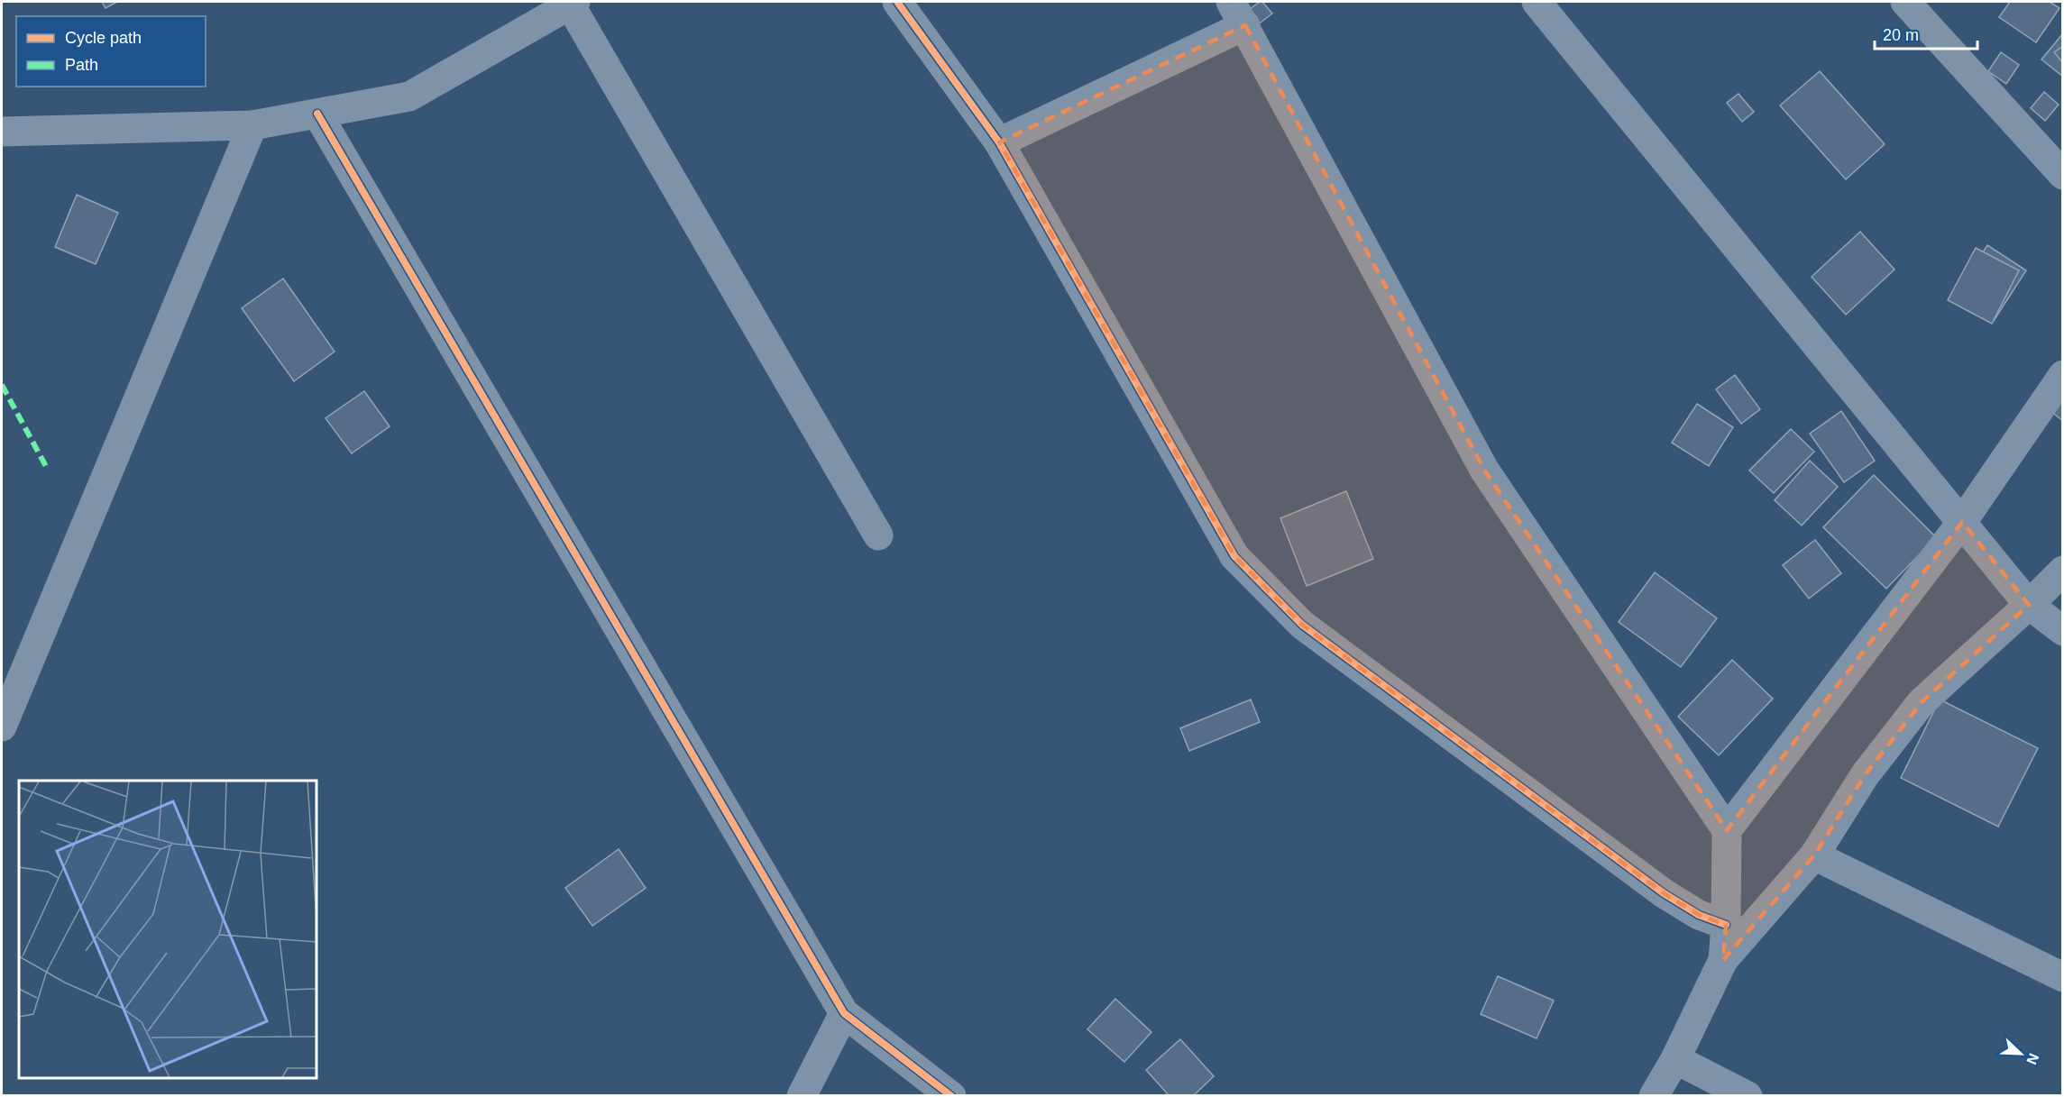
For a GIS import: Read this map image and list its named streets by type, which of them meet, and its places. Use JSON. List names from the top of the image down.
{
  "legend": ["Cycle path", "Path"],
  "scale_bar": "20 m",
  "north": "bottom right"
}
